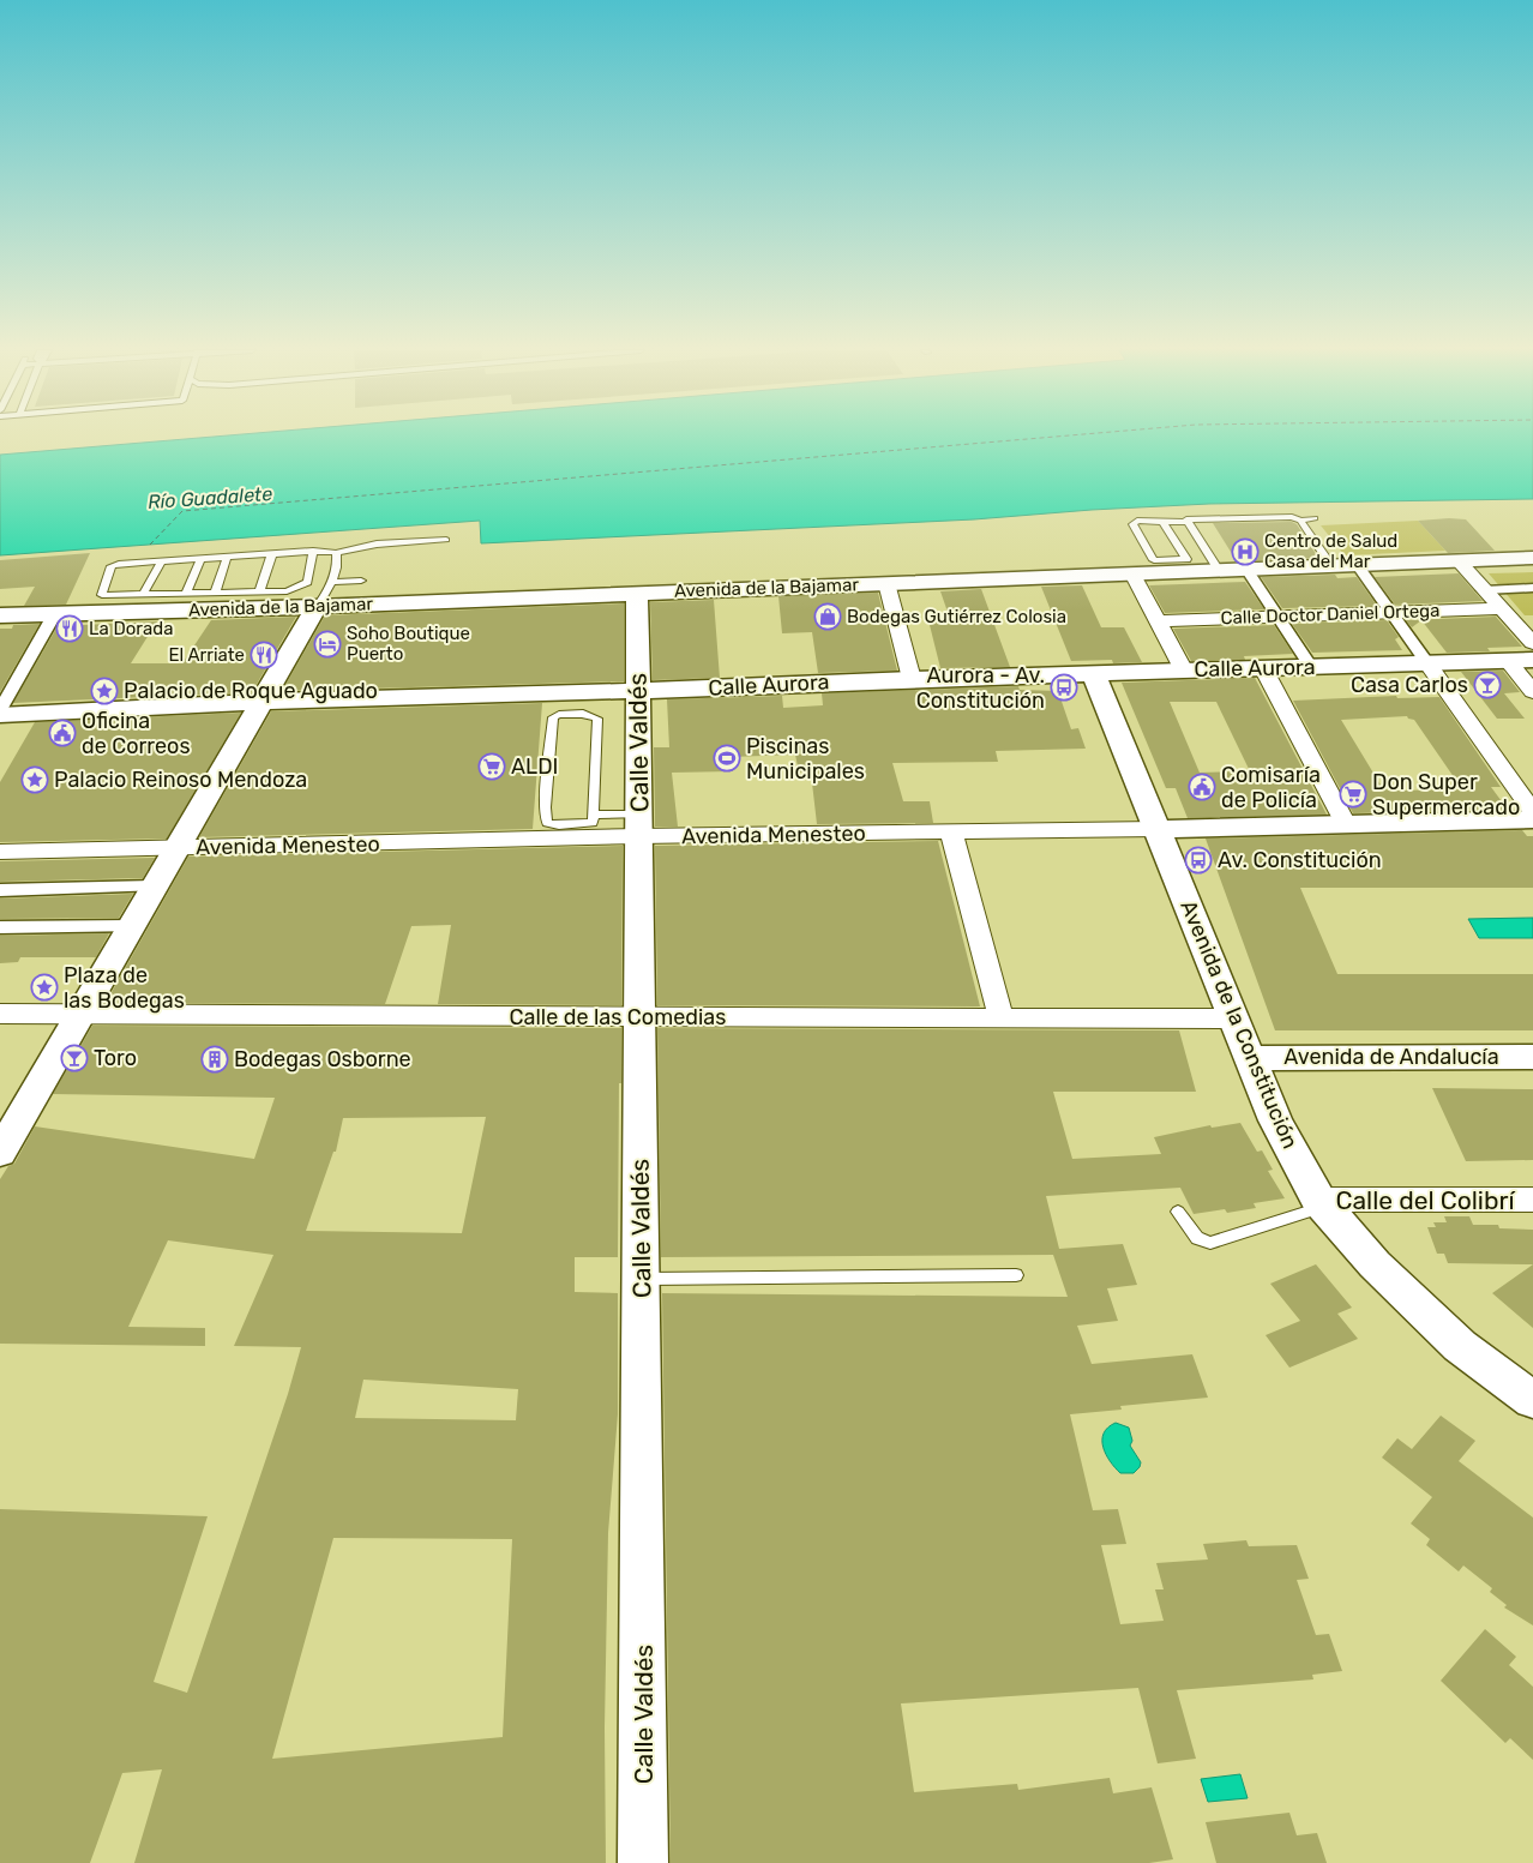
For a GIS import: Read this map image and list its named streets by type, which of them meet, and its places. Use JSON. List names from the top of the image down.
{
  "streets": {
    "street": [
      "Avenida de la Bajamar",
      "Calle Doctor Daniel Ortega",
      "Calle Aurora",
      "Calle Valdés",
      "Avenida Menesteo",
      "Calle de las Comedias",
      "Avenida de la Constitución",
      "Avenida de Andalucía",
      "Calle del Colibrí"
    ]
  },
  "crossings": [
    ["Avenida de la Bajamar", "Calle Valdés"],
    ["Calle Aurora", "Calle Valdés"],
    ["Calle Aurora", "Avenida de la Constitución"],
    ["Calle Valdés", "Avenida Menesteo"],
    ["Calle Valdés", "Calle de las Comedias"],
    ["Avenida Menesteo", "Avenida de la Constitución"],
    ["Calle de las Comedias", "Avenida de la Constitución"],
    ["Avenida de la Constitución", "Avenida de Andalucía"],
    ["Avenida de la Constitución", "Calle del Colibrí"]
  ],
  "water": ["Río Guadalete"],
  "places": {
    "hospital": ["Centro de Salud Casa del Mar"],
    "shop": ["Bodegas Gutiérrez Colosia"],
    "restaurant": ["La Dorada", "El Arriate"],
    "hotel": ["Soho Boutique Puerto"],
    "bar": ["Casa Carlos", "Toro"],
    "bus stop": ["Aurora - Av. Constitución", "Av. Constitución"],
    "place": ["Palacio de Roque Aguado", "Palacio Reinoso Mendoza", "Plaza de las Bodegas"],
    "public building": ["Oficina de Correos", "Comisaría de Policía"],
    "sports": ["Piscinas Municipales"],
    "supermarket": ["ALDI", "Don Super Supermercado"],
    "building": ["Bodegas Osborne"]
  }
}
